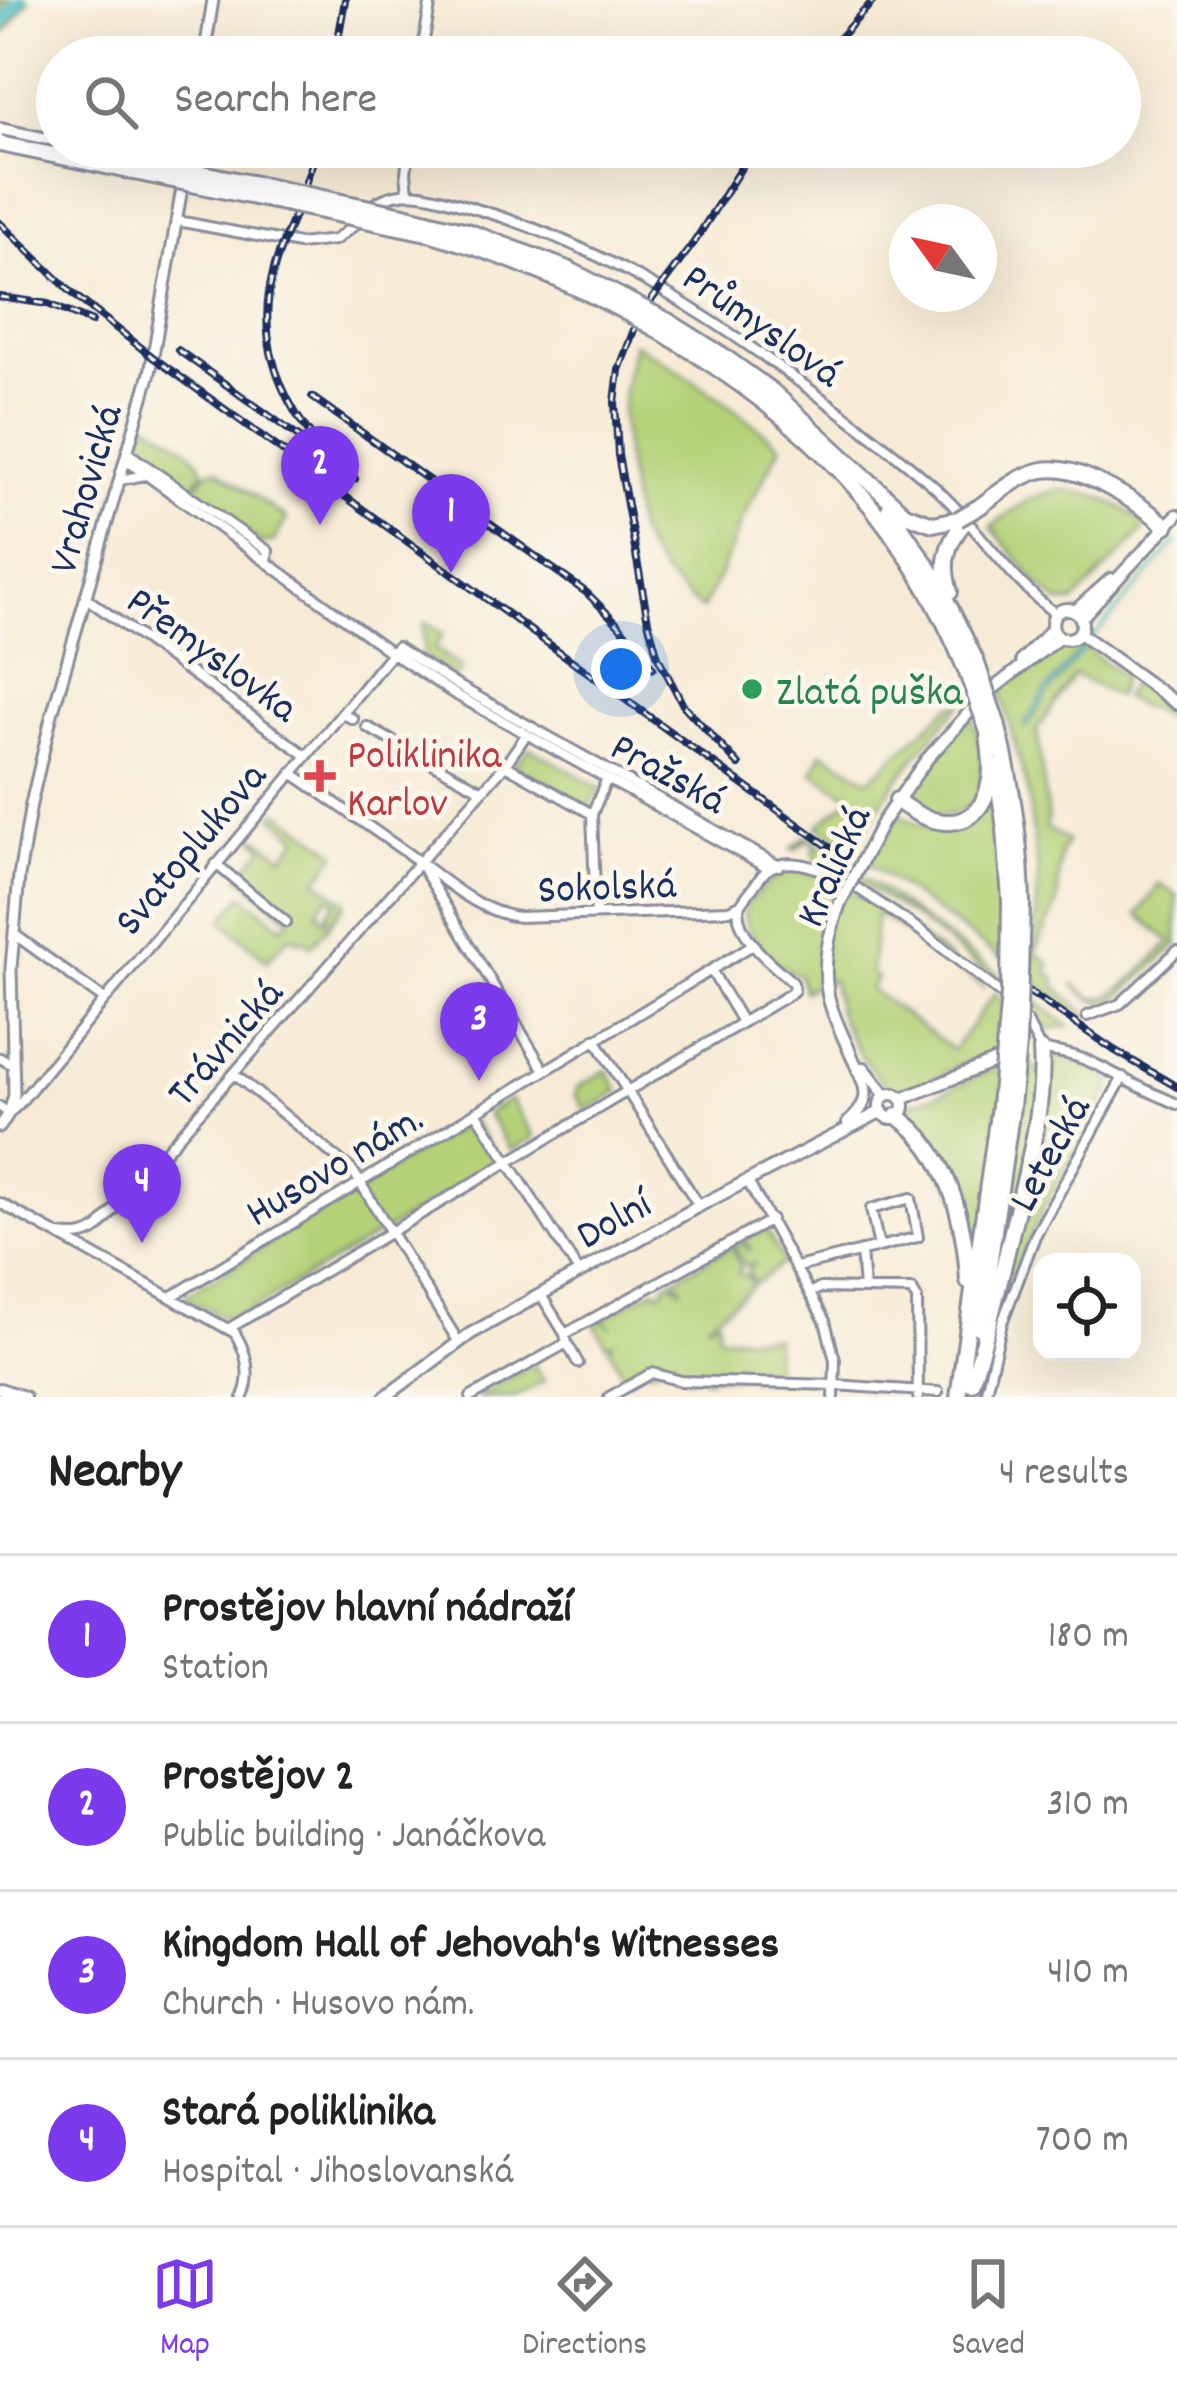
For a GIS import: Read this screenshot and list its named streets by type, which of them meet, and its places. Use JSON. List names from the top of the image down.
{
  "streets": {
    "main road": ["Kralická", "Dolní"],
    "street": [
      "Průmyslová",
      "Vrahovická",
      "Přemyslovka",
      "Pražská",
      "Svatoplukova",
      "Sokolská",
      "Trávnická",
      "Letecká",
      "Husovo nám."
    ]
  },
  "crossings": [
    ["Vrahovická", "Přemyslovka"],
    ["Vrahovická", "Svatoplukova"],
    ["Přemyslovka", "Svatoplukova"],
    ["Pražská", "Trávnická"],
    ["Svatoplukova", "Sokolská"],
    ["Kralická", "Dolní"],
    ["Sokolská", "Trávnická"]
  ],
  "places": {
    "other": ["Zlatá puška"],
    "health": ["Poliklinika Karlov"]
  },
  "north": "top left",
  "page": {
    "search": "Search here",
    "pins": [
      "2",
      "1",
      "3",
      "4"
    ],
    "heading": ["Nearby", "4 results"],
    "list": [
      {
        "mark": "1",
        "name": "Prostějov hlavní nádraží",
        "note": "Station",
        "value": "180 m"
      },
      {
        "mark": "2",
        "name": "Prostějov 2",
        "note": "Public building · Janáčkova",
        "value": "310 m"
      },
      {
        "mark": "3",
        "name": "Kingdom Hall of Jehovah's Witnesses",
        "note": "Church · Husovo nám.",
        "value": "410 m"
      },
      {
        "mark": "4",
        "name": "Stará poliklinika",
        "note": "Hospital · Jihoslovanská",
        "value": "700 m"
      }
    ],
    "nav": ["Map", "Directions", "Saved"]
  }
}
